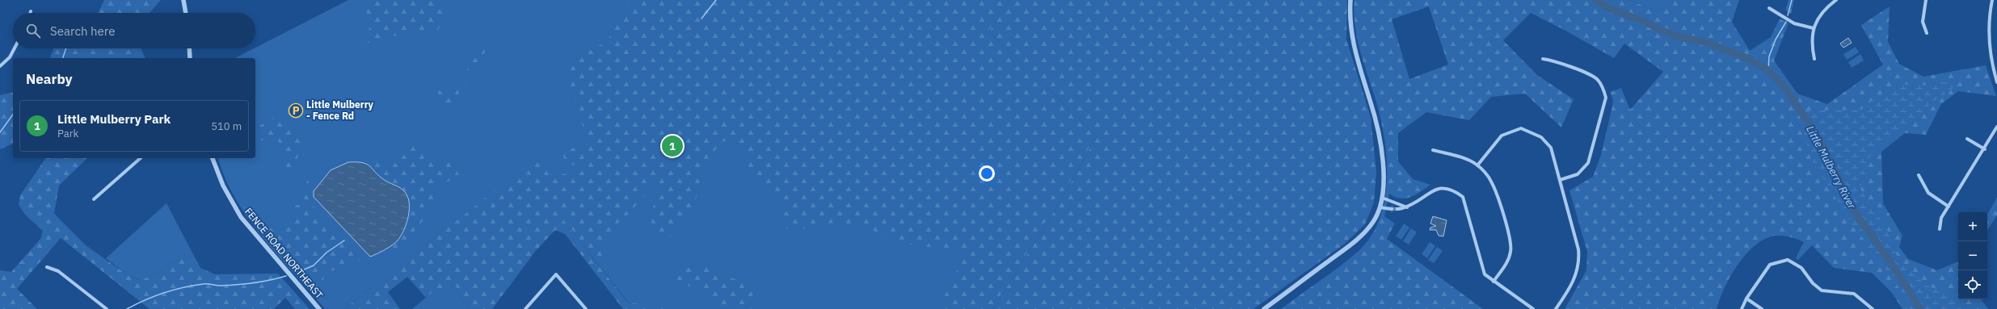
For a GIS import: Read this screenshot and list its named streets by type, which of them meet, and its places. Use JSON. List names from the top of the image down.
{
  "streets": {
    "street": ["FENCE ROAD NORTHEAST"]
  },
  "water": ["Little Mulberry River"],
  "places": {
    "parking": ["Little Mulberry - Fence Rd"]
  },
  "page": {
    "search": "Search here",
    "heading": "Nearby",
    "list": [
      {
        "mark": "1",
        "name": "Little Mulberry Park",
        "note": "Park",
        "value": "510 m"
      }
    ],
    "pins": "1",
    "map_buttons": ["+", "−"]
  }
}
